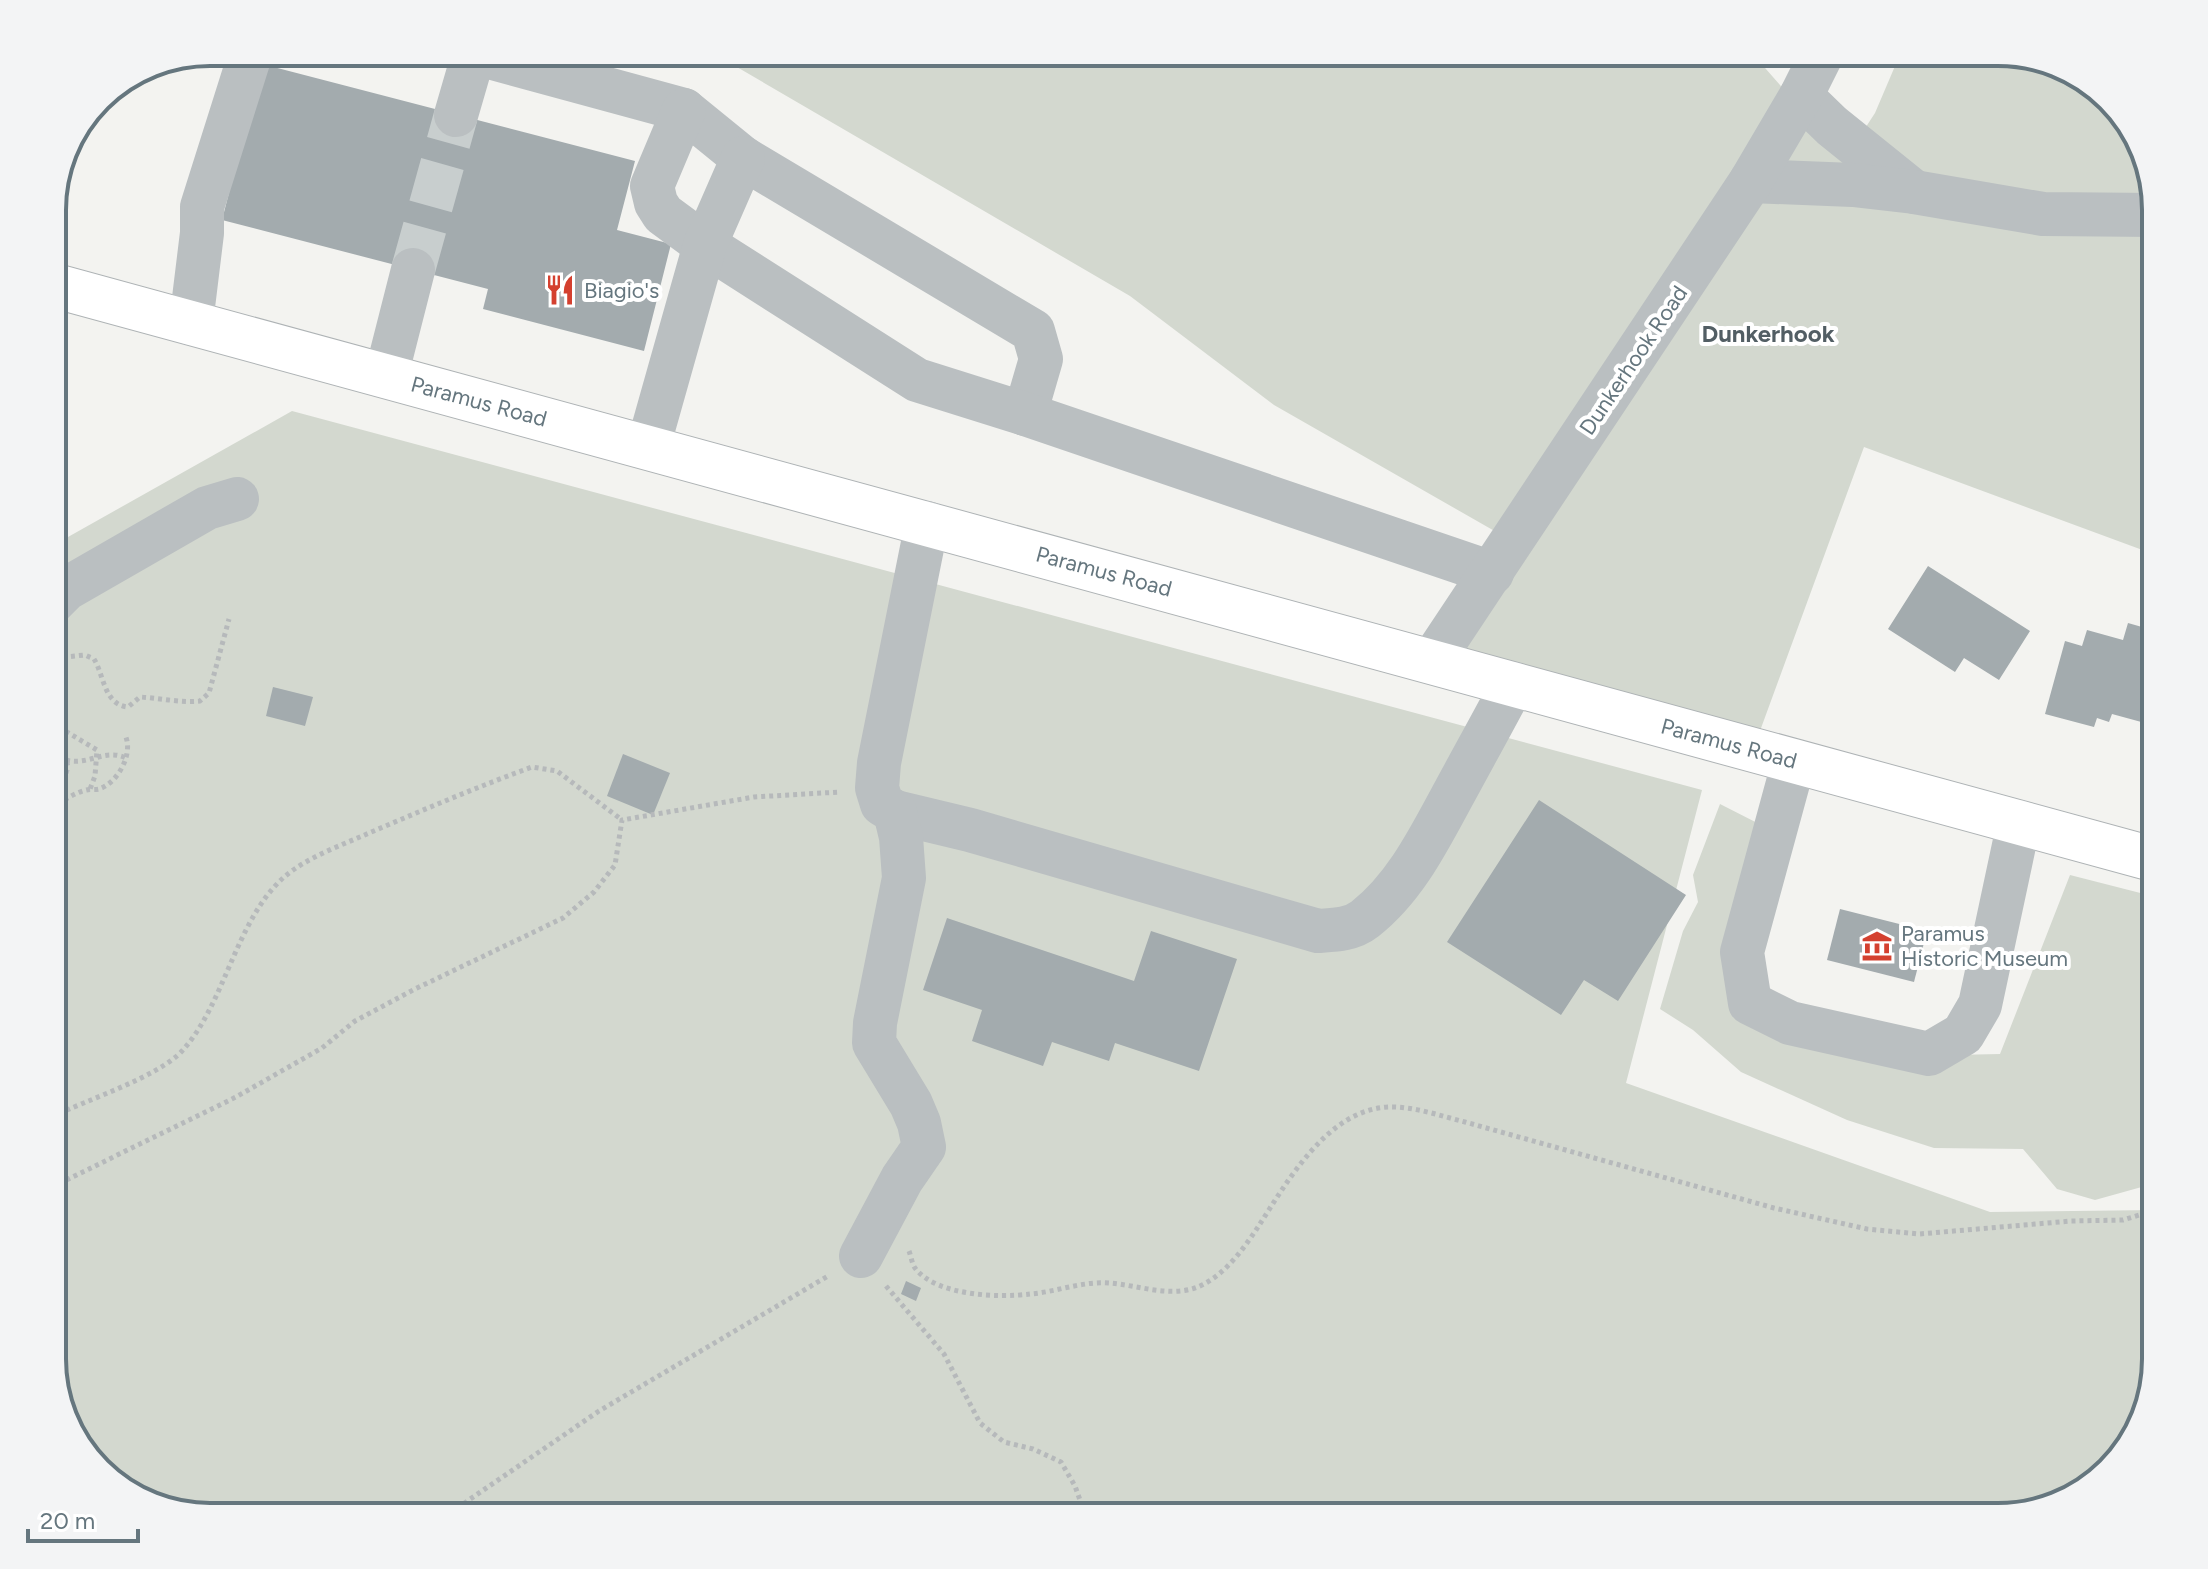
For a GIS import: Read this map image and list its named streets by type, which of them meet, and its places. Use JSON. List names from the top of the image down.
{
  "streets": {
    "main road": ["Paramus Road"],
    "street": ["Dunkerhook Road"]
  },
  "crossings": [
    ["Dunkerhook Road", "Paramus Road"]
  ],
  "districts": ["Dunkerhook"],
  "places": {
    "restaurant": ["Biagio's"],
    "museum": ["Paramus Historic Museum"]
  },
  "scale_bar": "20 m"
}
